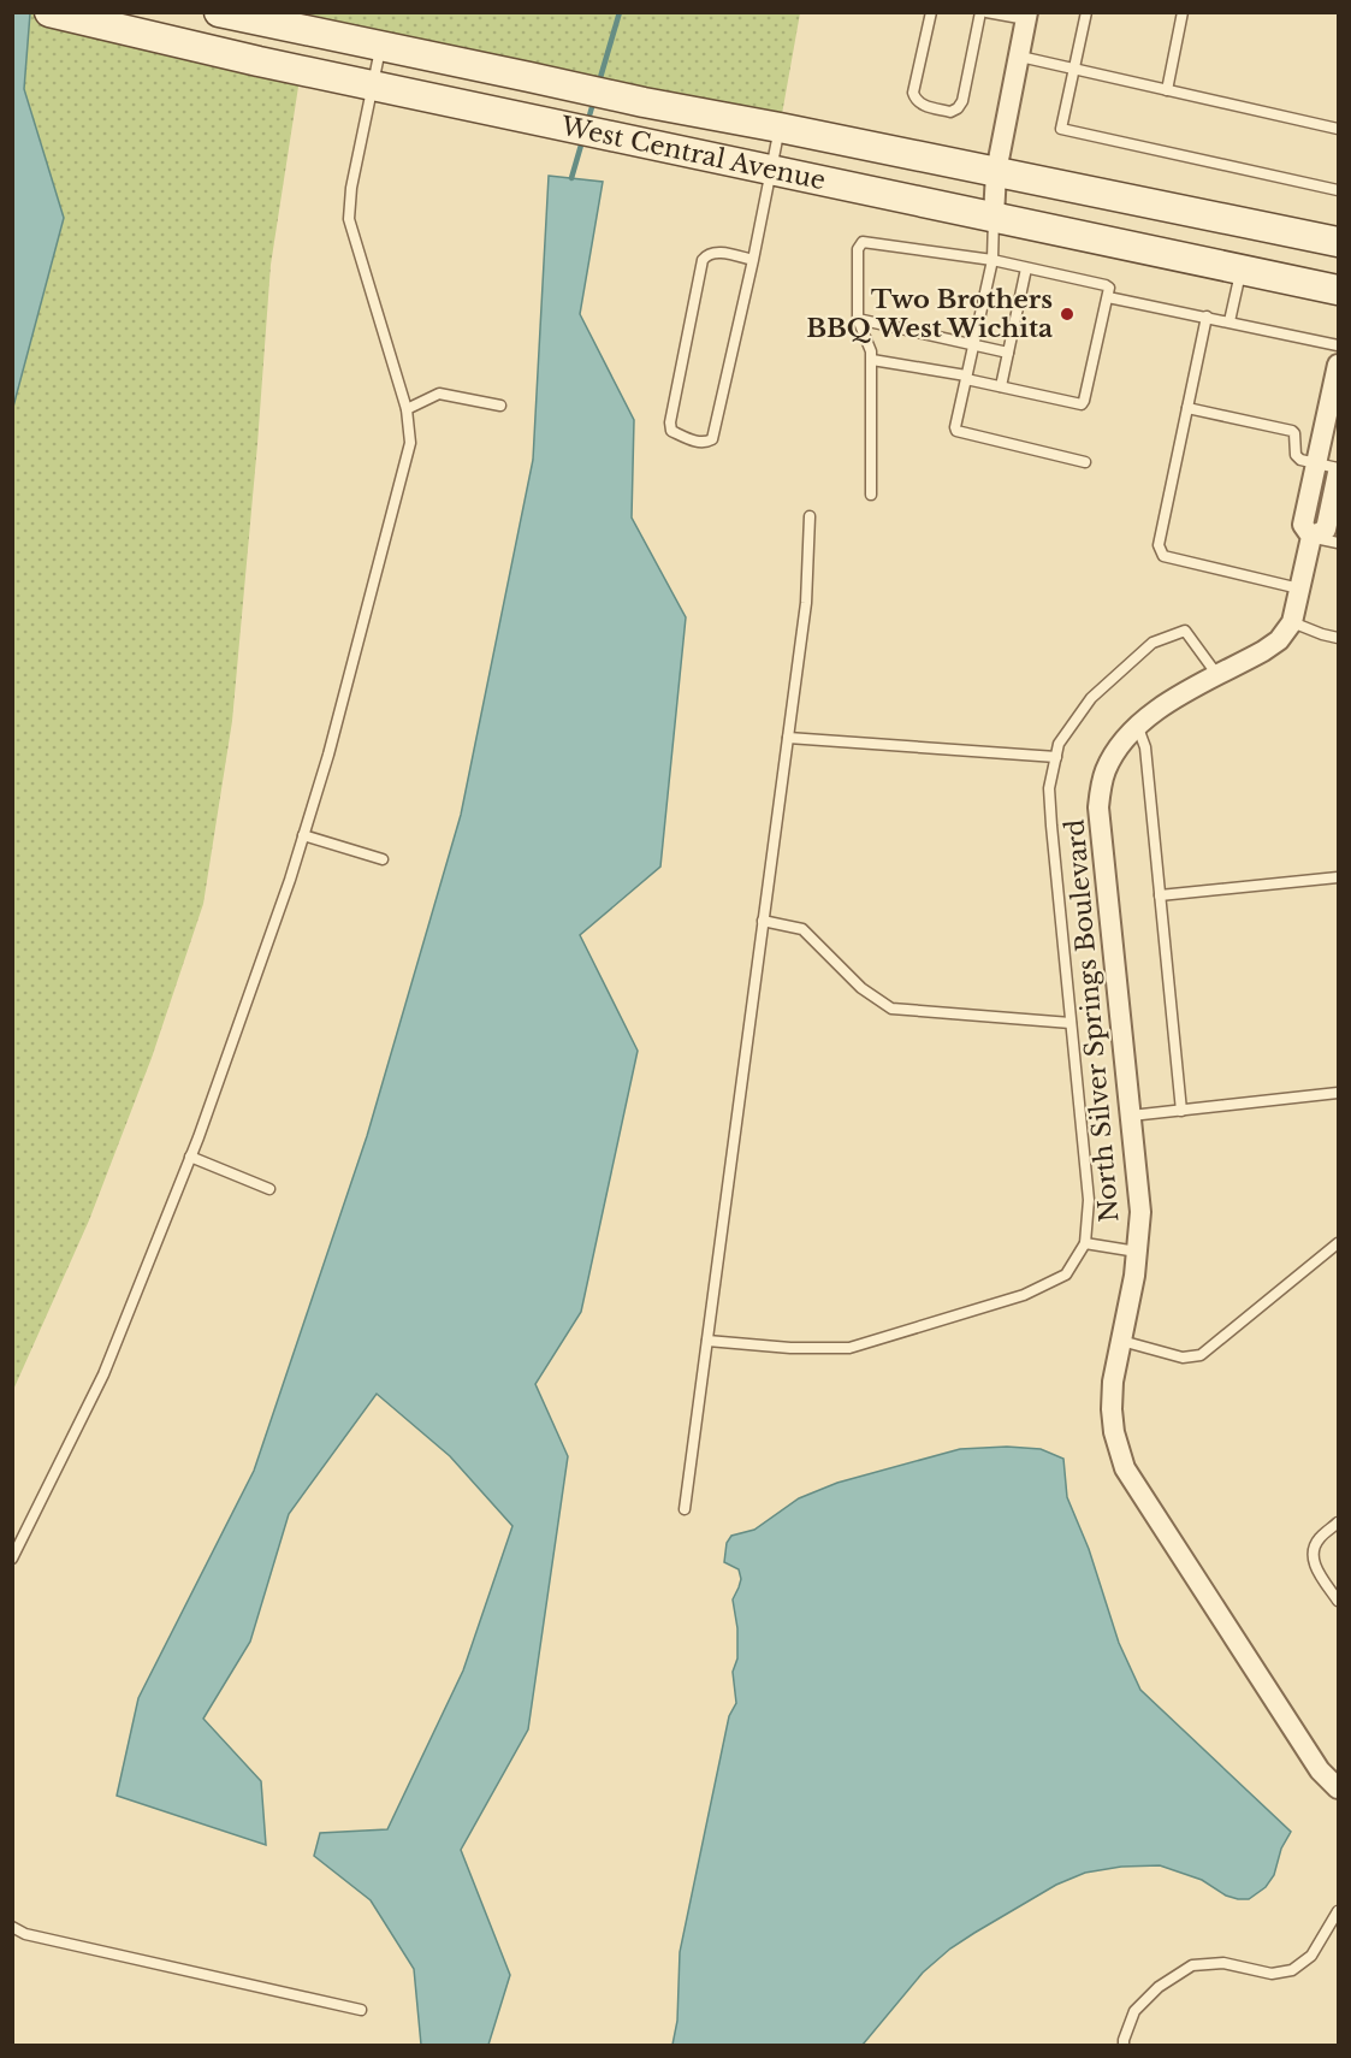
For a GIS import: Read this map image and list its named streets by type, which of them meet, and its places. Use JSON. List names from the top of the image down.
{
  "streets": {
    "main road": ["West Central Avenue"],
    "street": ["North Silver Springs Boulevard"]
  },
  "places": ["Two Brothers BBQ West Wichita"]
}
